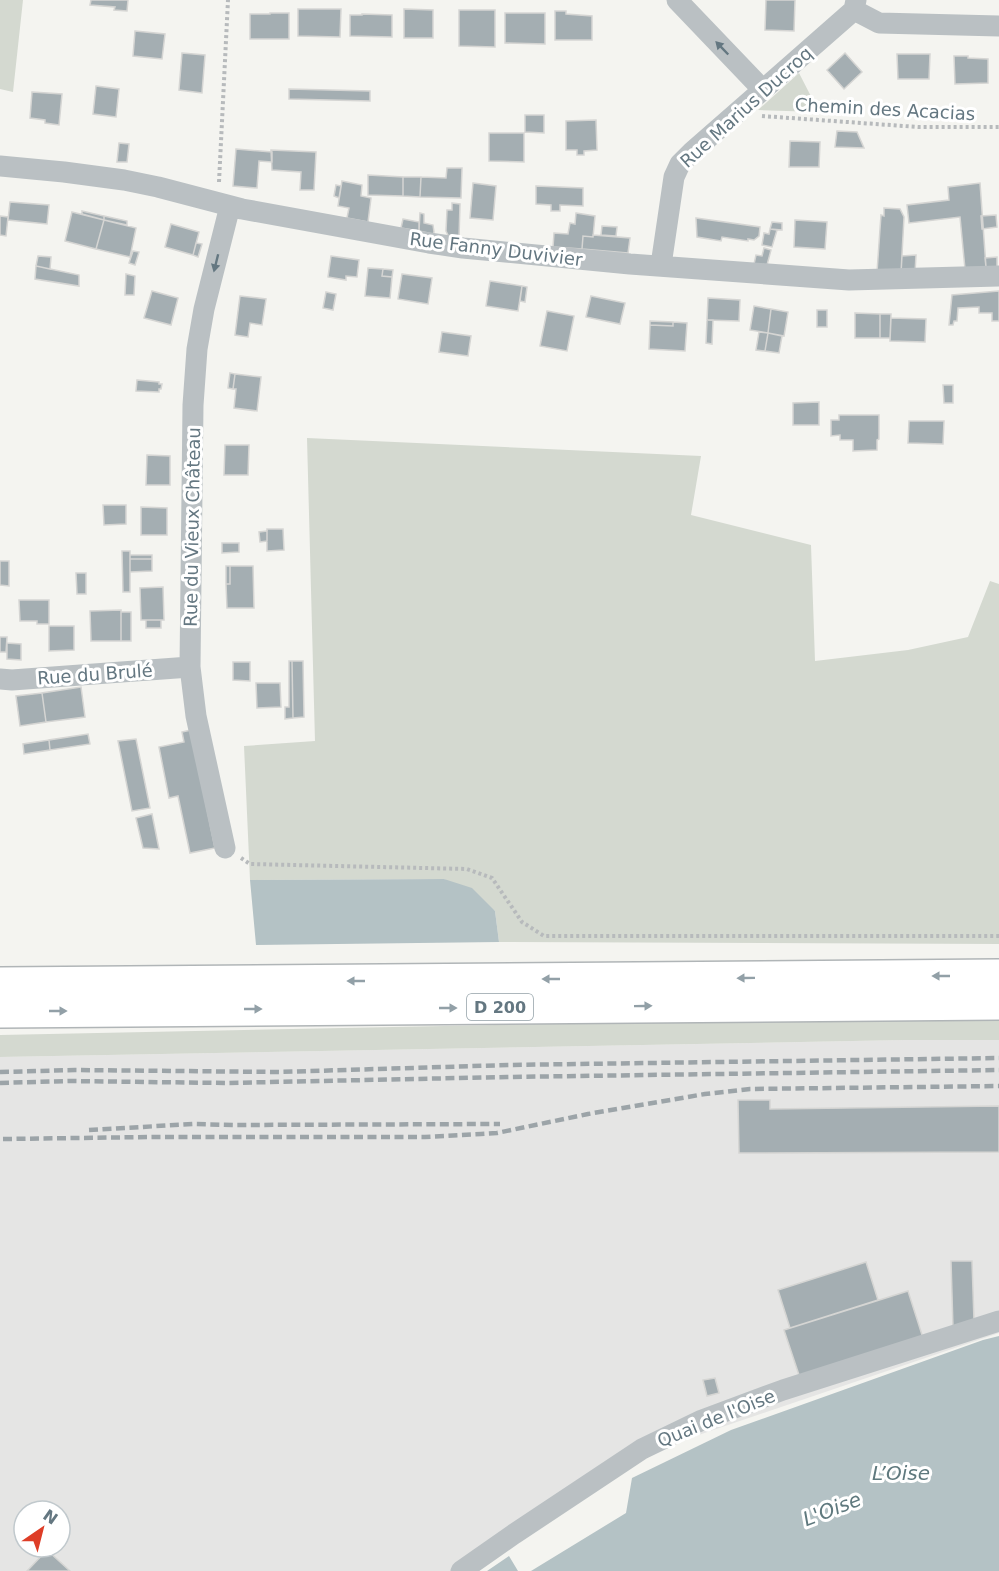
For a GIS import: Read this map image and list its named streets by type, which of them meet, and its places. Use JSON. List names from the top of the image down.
{
  "streets": {
    "highway": ["D 200"],
    "street": [
      "Rue Marius Ducroq",
      "Rue Fanny Duvivier",
      "Rue du Vieux Château",
      "Rue du Brulé",
      "Quai de l'Oise"
    ],
    "path": ["Chemin des Acacias"]
  },
  "crossings": [
    ["Rue Marius Ducroq", "Chemin des Acacias"],
    ["Rue Marius Ducroq", "Rue Fanny Duvivier"],
    ["Rue Fanny Duvivier", "Rue du Vieux Château"],
    ["Rue du Vieux Château", "Rue du Brulé"]
  ],
  "one_way": ["Rue du Vieux Château"],
  "water": ["L’Oise", "L'Oise"],
  "north": "top right"
}
